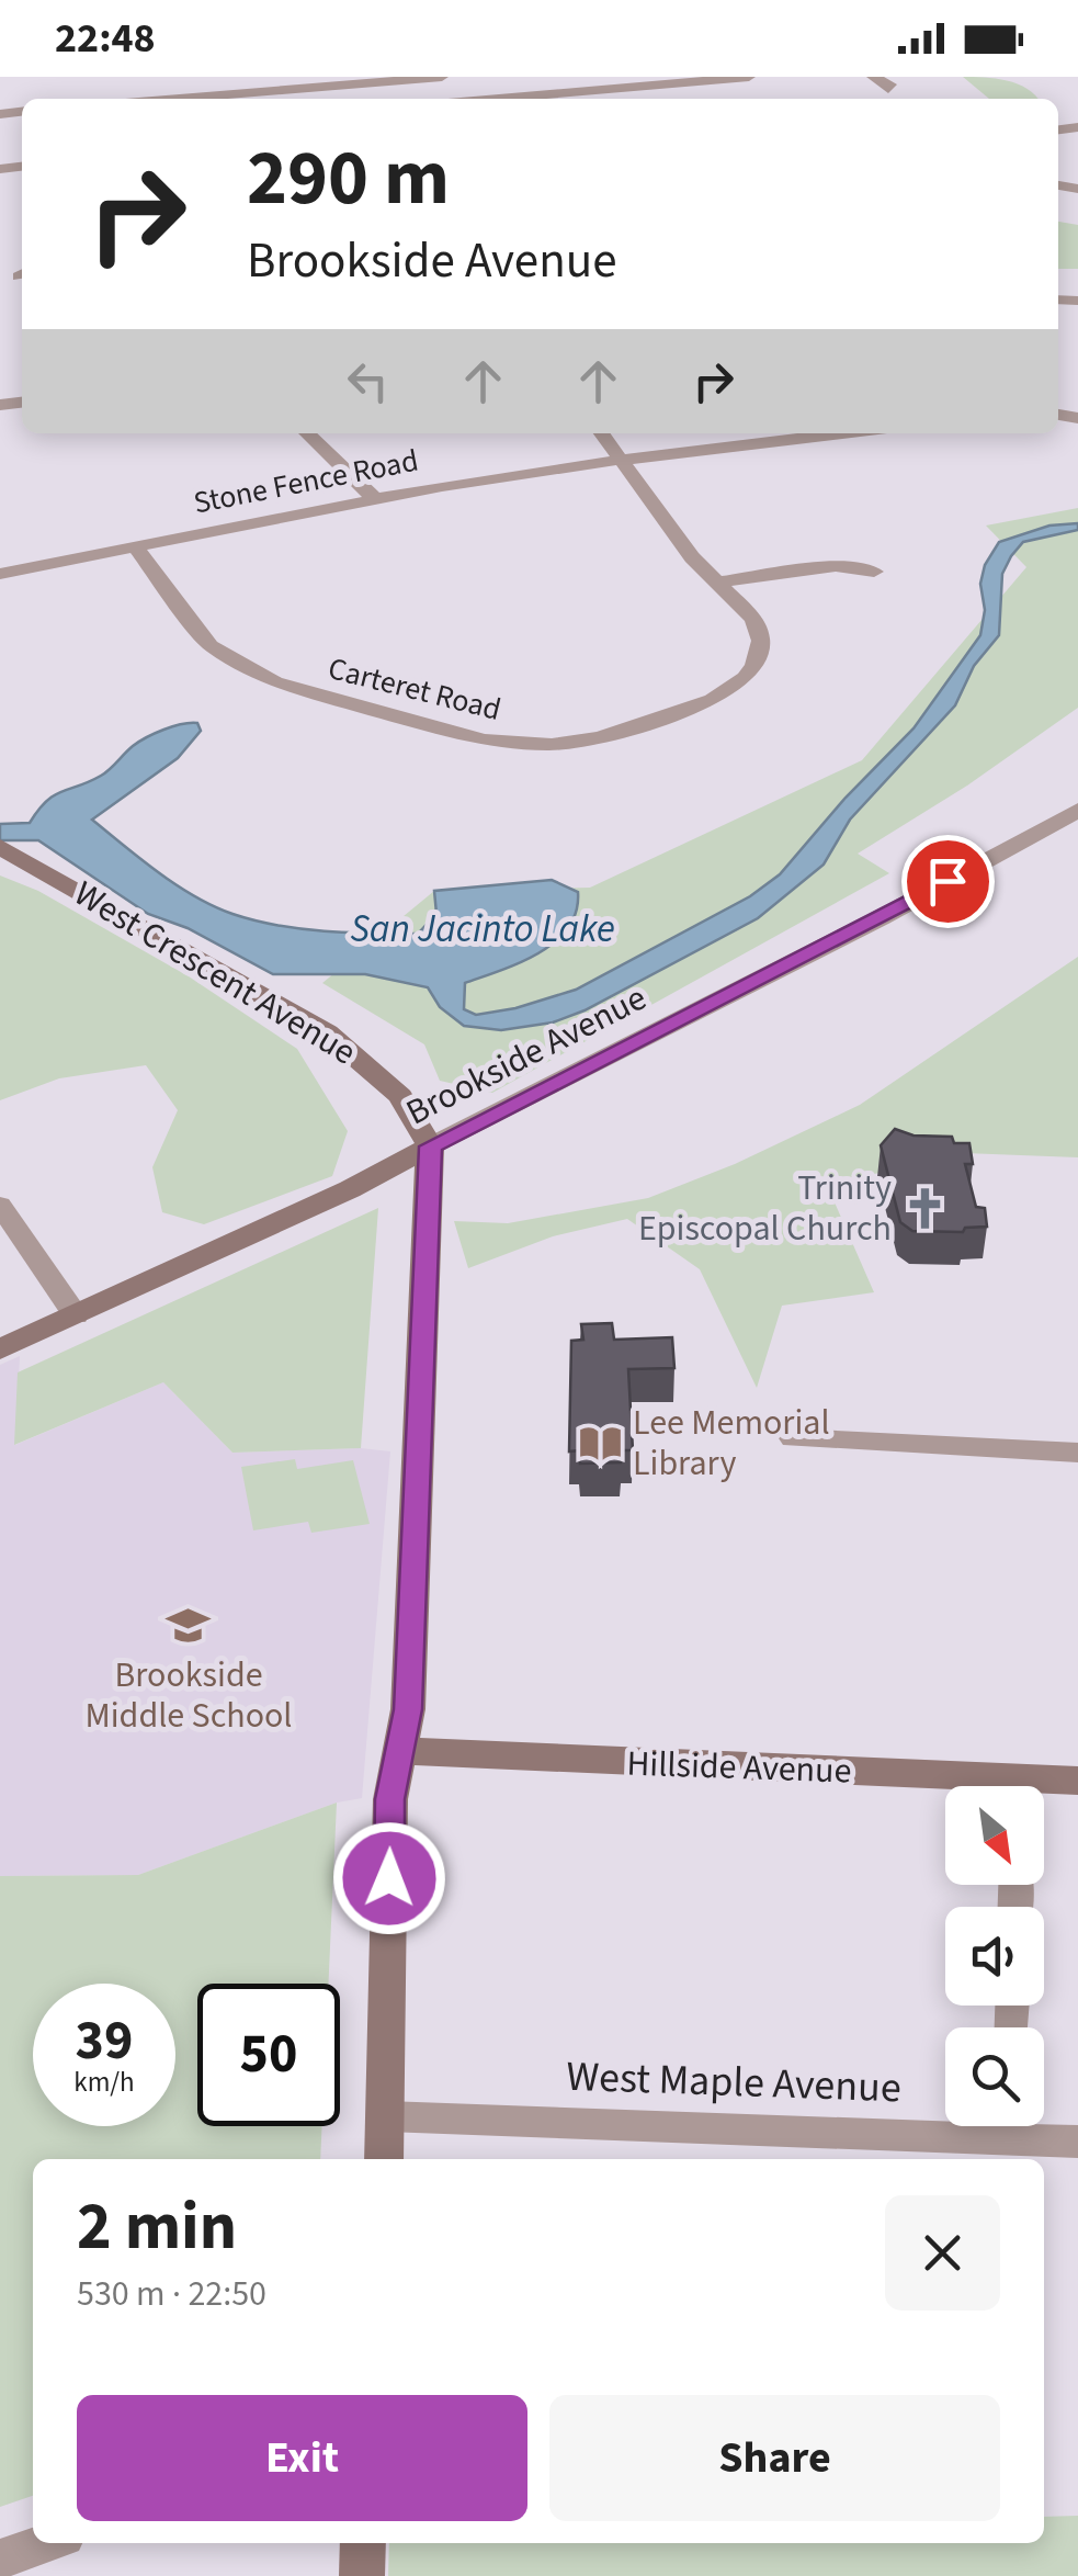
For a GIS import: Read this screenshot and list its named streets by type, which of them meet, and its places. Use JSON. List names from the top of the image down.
{
  "streets": {
    "main road": ["West Crescent Avenue", "Brookside Avenue", "Hillside Avenue"],
    "street": ["Stone Fence Road", "Carteret Road", "West Maple Avenue"]
  },
  "crossings": [
    ["Stone Fence Road", "Carteret Road"],
    ["West Crescent Avenue", "Brookside Avenue"]
  ],
  "water": ["San Jacinto Lake"],
  "places": {
    "church": ["Trinity Episcopal Church"],
    "library": ["Lee Memorial Library"],
    "school or university": ["Brookside Middle School"]
  },
  "north": "bottom right",
  "page": {
    "status": "22:48",
    "turn": ["290 m", "Brookside Avenue"],
    "speed": "39 km/h",
    "limit": "50",
    "heading": ["2 min", "530 m · 22:50"],
    "buttons": ["Exit", "Share"]
  }
}
